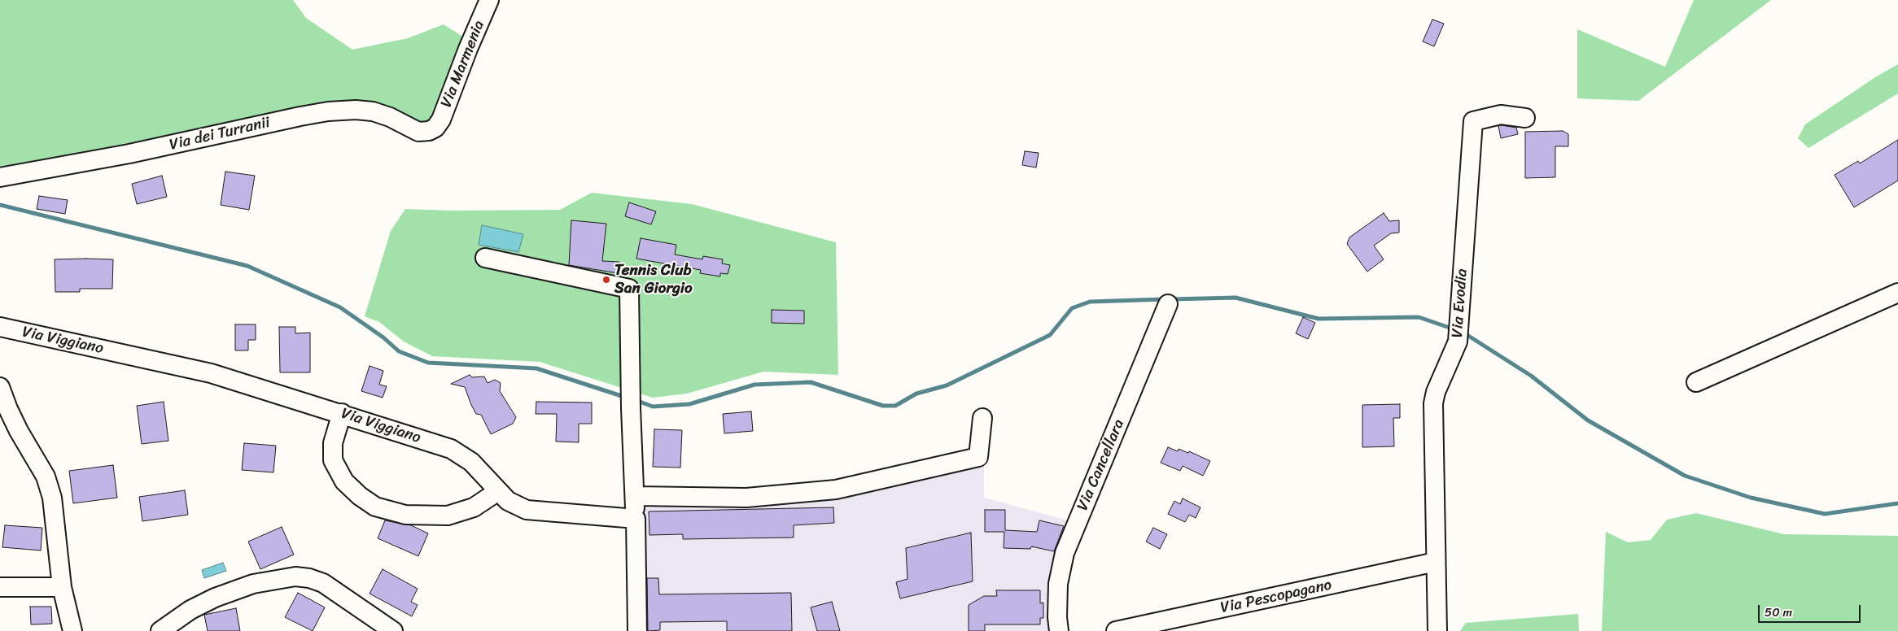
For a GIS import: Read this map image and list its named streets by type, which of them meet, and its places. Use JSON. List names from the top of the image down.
{
  "streets": {
    "street": [
      "Via Marmenia",
      "Via dei Turranii",
      "Via Evodia",
      "Via Viggiano",
      "Via Cancellara",
      "Via Pescopagano"
    ]
  },
  "crossings": [
    ["Via Marmenia", "Via dei Turranii"],
    ["Via Evodia", "Via Pescopagano"]
  ],
  "places": ["Tennis Club San Giorgio"],
  "scale_bar": "50 m"
}
